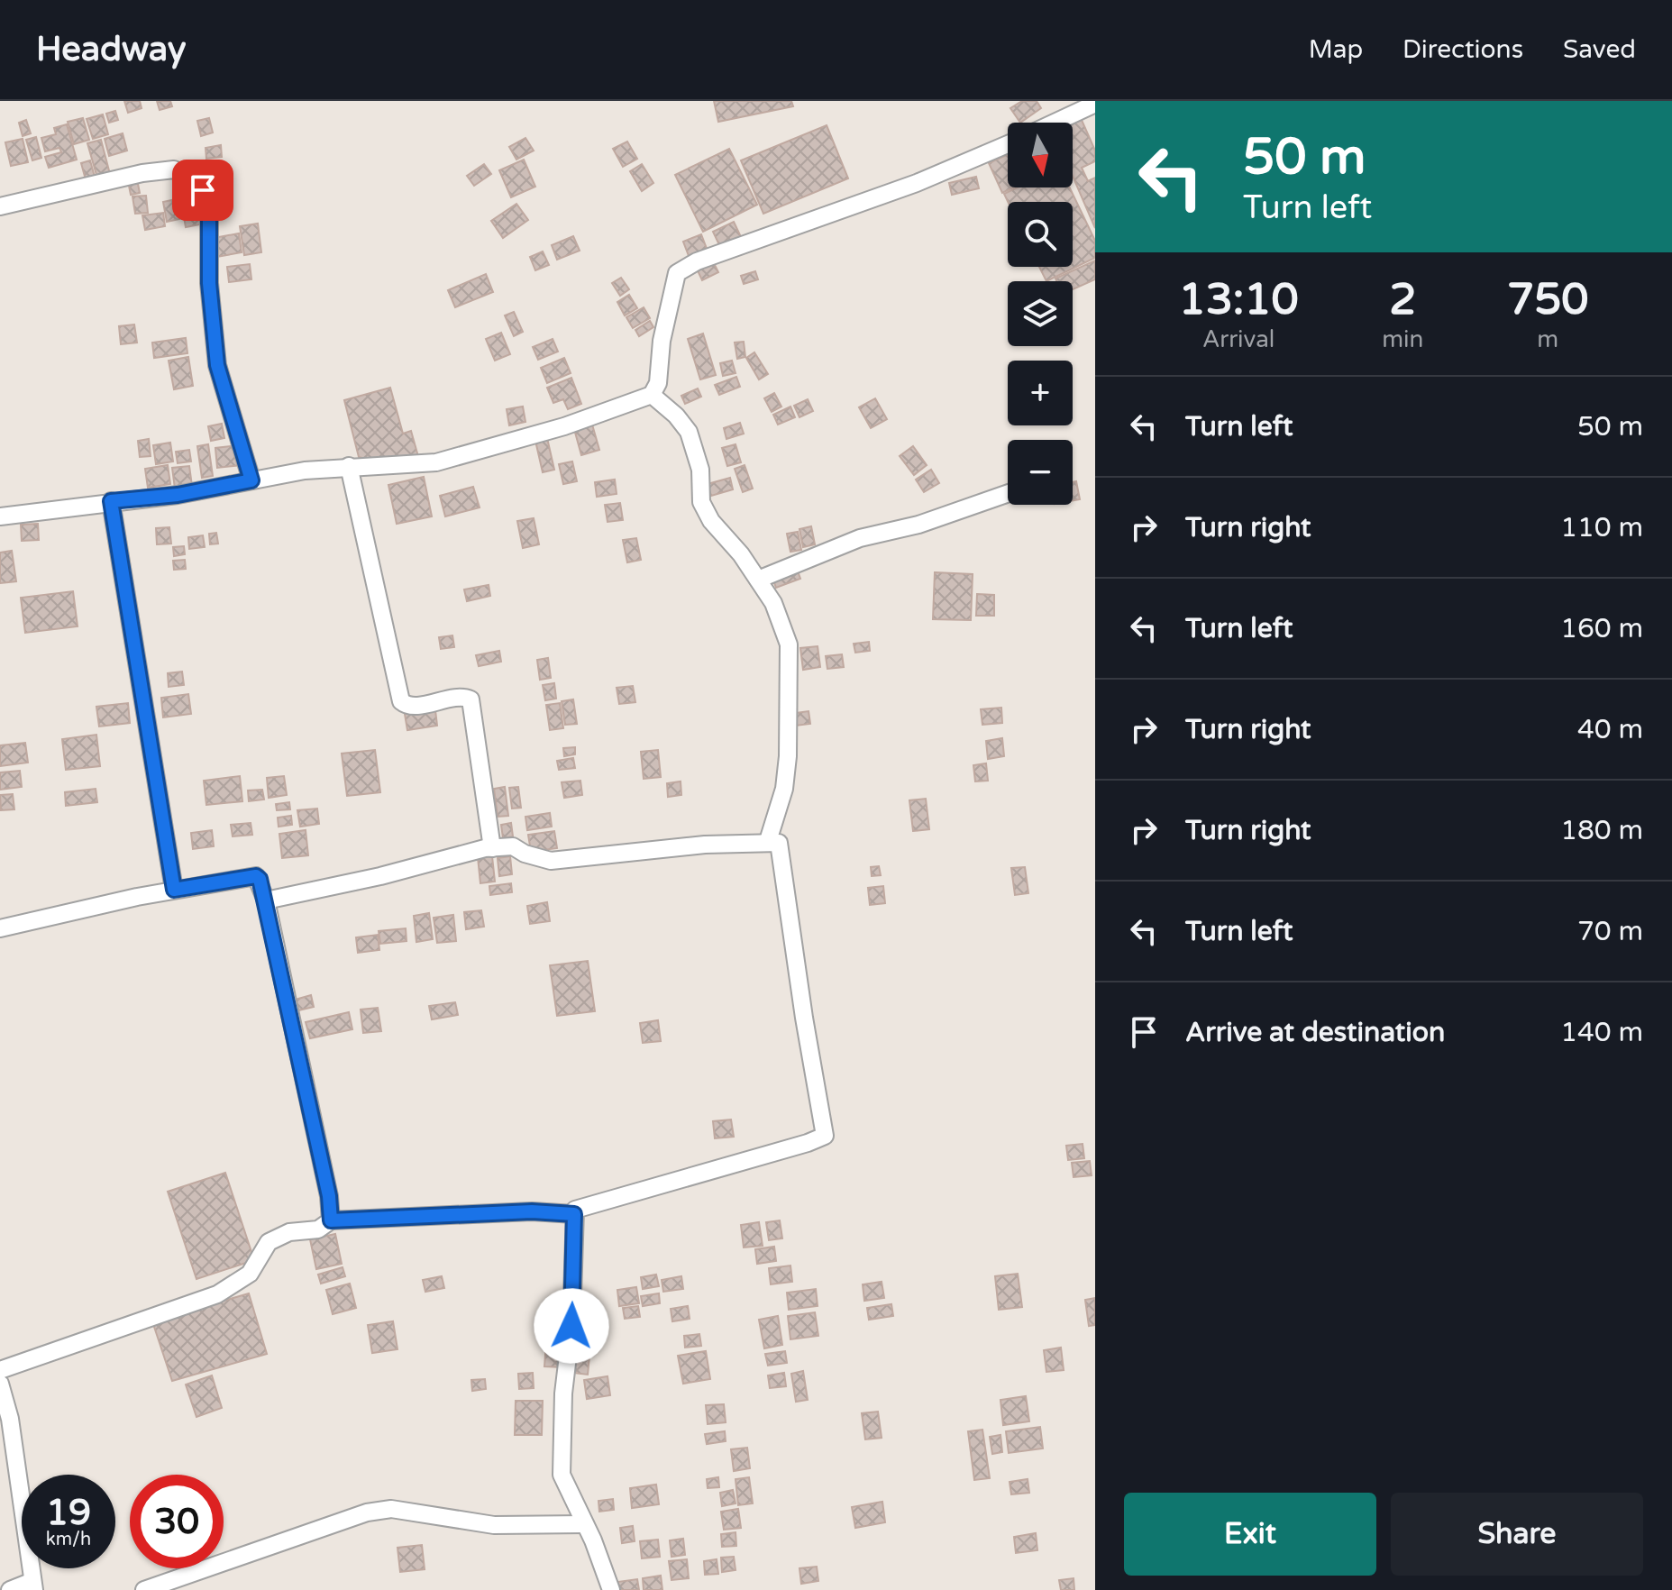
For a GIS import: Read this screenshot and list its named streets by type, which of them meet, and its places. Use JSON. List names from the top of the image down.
{
  "north": "bottom",
  "page": {
    "header": "Headway",
    "nav": ["Map", "Directions", "Saved"],
    "turn": ["50 m", "Turn left"],
    "map_buttons": ["+", "−"],
    "eta": [
      "13:10",
      "Arrival",
      "2",
      "min",
      "750",
      "m"
    ],
    "list": [
      {
        "name": "Turn left",
        "value": "50 m"
      },
      {
        "name": "Turn right",
        "value": "110 m"
      },
      {
        "name": "Turn left",
        "value": "160 m"
      },
      {
        "name": "Turn right",
        "value": "40 m"
      },
      {
        "name": "Turn right",
        "value": "180 m"
      },
      {
        "name": "Turn left",
        "value": "70 m"
      },
      {
        "name": "Arrive at destination",
        "value": "140 m"
      }
    ],
    "speed": "19 km/h",
    "limit": "30",
    "buttons": ["Exit", "Share"]
  }
}
